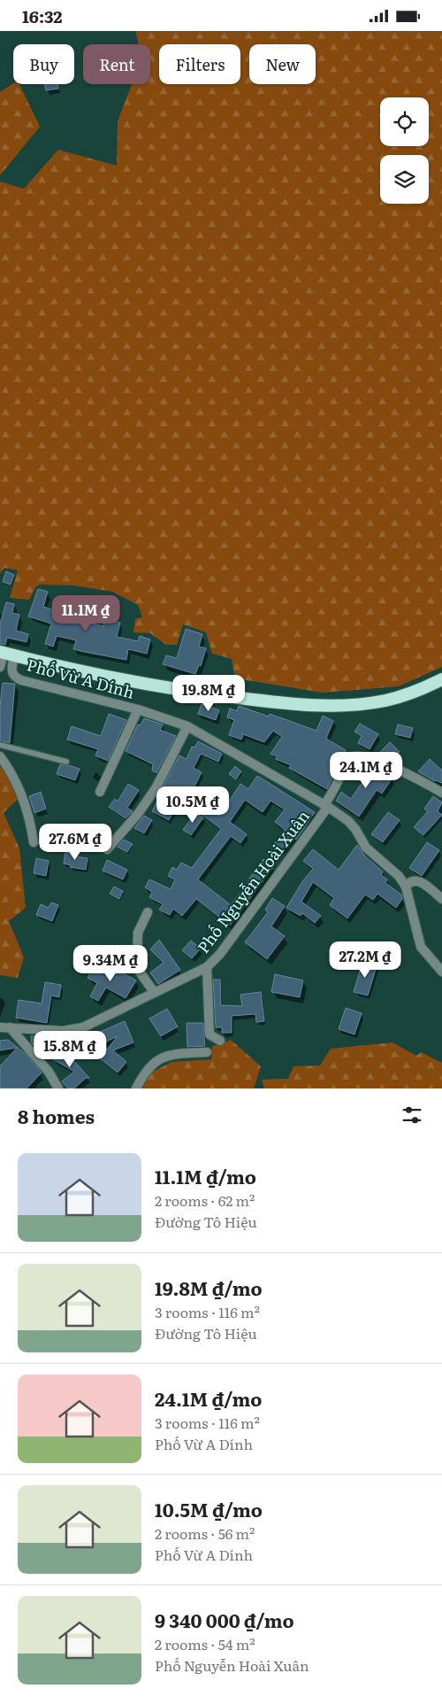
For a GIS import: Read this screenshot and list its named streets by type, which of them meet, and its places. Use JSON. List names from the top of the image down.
{
  "streets": {
    "street": ["Phố Vừ A Dính", "Phố Nguyễn Hoài Xuân"]
  },
  "crossings": [
    ["Phố Vừ A Dính", "Phố Nguyễn Hoài Xuân"]
  ],
  "page": {
    "status": "16:32",
    "chip": [
      "Buy",
      "Rent",
      "Filters",
      "New"
    ],
    "price": [
      "11.1M ₫",
      "19.8M ₫",
      "24.1M ₫",
      "10.5M ₫",
      "27.6M ₫",
      "27.2M ₫",
      "9.34M ₫",
      "15.8M ₫"
    ],
    "heading": "8 homes",
    "list": [
      {
        "name": "11.1M ₫/mo",
        "note": "2 rooms · 62 m² · Đường Tô Hiệu"
      },
      {
        "name": "19.8M ₫/mo",
        "note": "3 rooms · 116 m² · Đường Tô Hiệu"
      },
      {
        "name": "24.1M ₫/mo",
        "note": "3 rooms · 116 m² · Phố Vừ A Dính"
      },
      {
        "name": "10.5M ₫/mo",
        "note": "2 rooms · 56 m² · Phố Vừ A Dính"
      },
      {
        "name": "9 340 000 ₫/mo",
        "note": "2 rooms · 54 m² · Phố Nguyễn Hoài Xuân"
      }
    ]
  }
}
